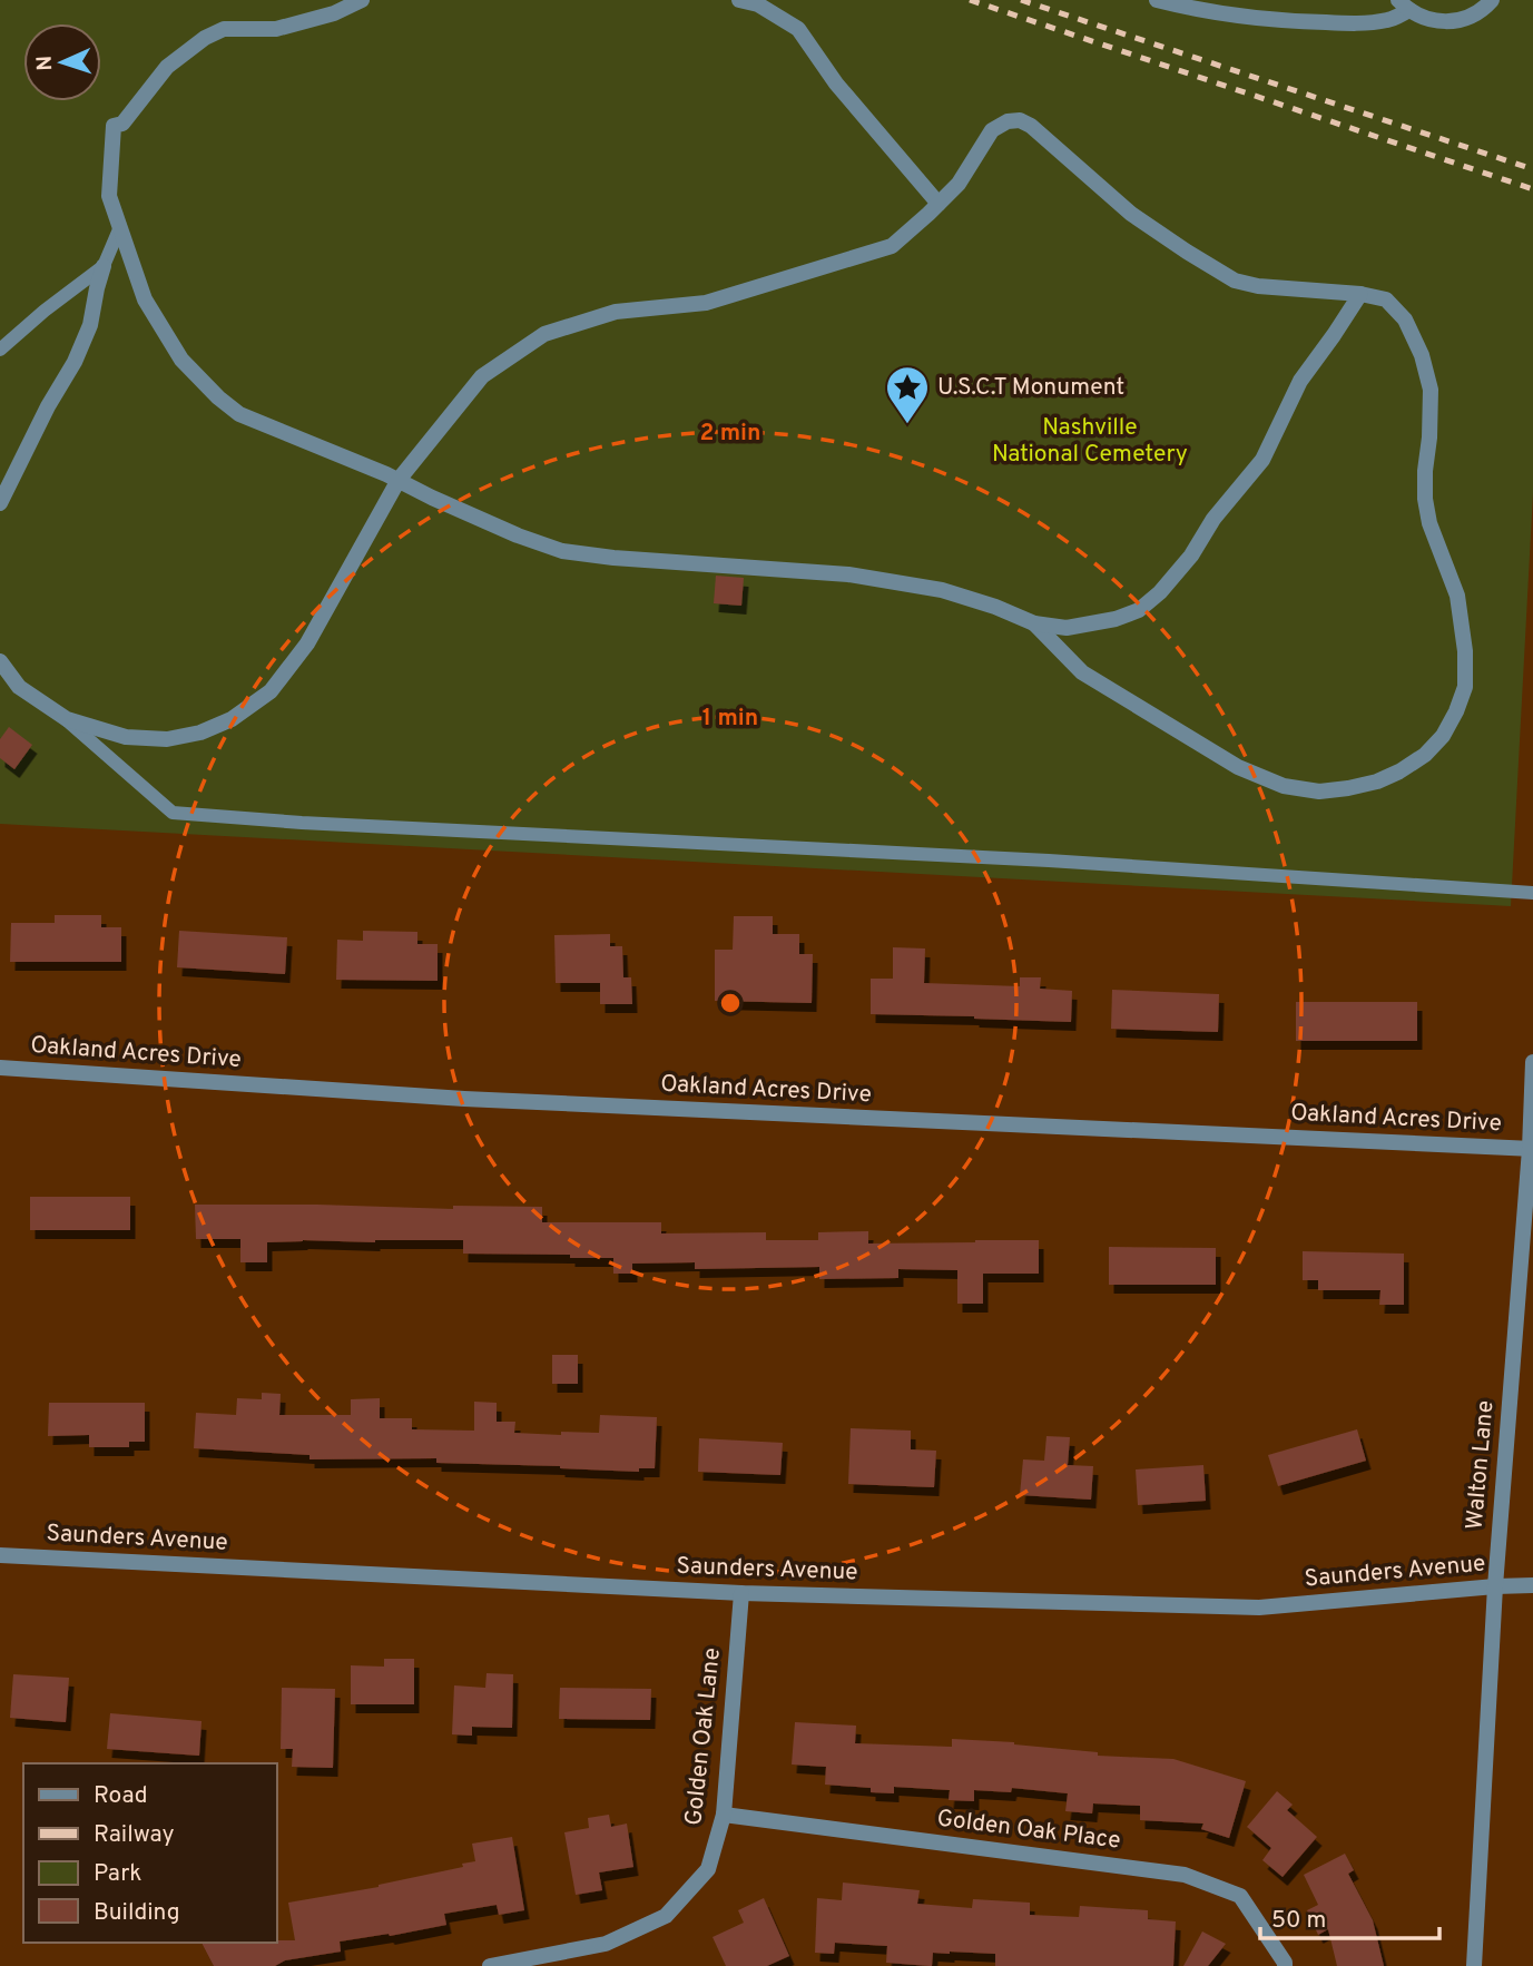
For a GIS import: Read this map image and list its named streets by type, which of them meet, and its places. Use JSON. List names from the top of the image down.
{
  "streets": {
    "street": [
      "Oakland Acres Drive",
      "Walton Lane",
      "Saunders Avenue",
      "Golden Oak Lane",
      "Golden Oak Place"
    ]
  },
  "crossings": [
    ["Oakland Acres Drive", "Walton Lane"],
    ["Walton Lane", "Saunders Avenue"],
    ["Saunders Avenue", "Golden Oak Lane"],
    ["Golden Oak Lane", "Golden Oak Place"]
  ],
  "parks": ["Nashville National Cemetery"],
  "places": {
    "place": ["U.S.C.T Monument"]
  },
  "legend": [
    "Road",
    "Railway",
    "Park",
    "Building"
  ],
  "scale_bar": "50 m",
  "north": "left",
  "rings": ["2 min", "1 min"]
}
